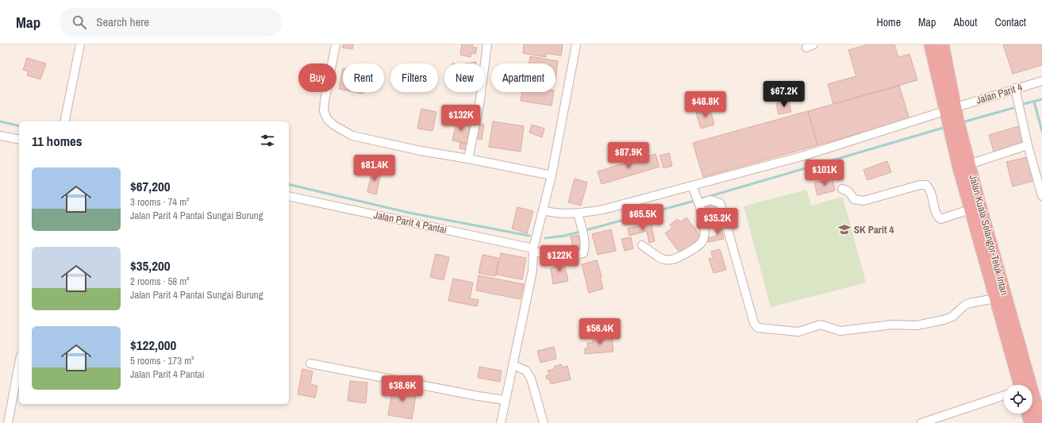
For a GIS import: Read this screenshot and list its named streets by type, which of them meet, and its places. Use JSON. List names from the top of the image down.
{
  "streets": {
    "highway": ["Jalan Kuala Selangor-Teluk Intan"],
    "street": ["Jalan Parit 4", "Jalan Parit 4 Pantai"]
  },
  "crossings": [
    ["Jalan Parit 4", "Jalan Parit 4 Pantai"],
    ["Jalan Parit 4", "Jalan Kuala Selangor-Teluk Intan"]
  ],
  "places": {
    "school or university": ["SK Parit 4"]
  },
  "page": {
    "header": "Map",
    "search": "Search here",
    "nav": [
      "Home",
      "Map",
      "About",
      "Contact"
    ],
    "chip": [
      "Buy",
      "Rent",
      "Filters",
      "New",
      "Apartment"
    ],
    "price": [
      "$67.2K",
      "$48.8K",
      "$132K",
      "$87.9K",
      "$81.4K",
      "$101K",
      "$65.5K",
      "$35.2K",
      "$122K",
      "$56.4K",
      "$38.6K"
    ],
    "heading": "11 homes",
    "list": [
      {
        "name": "$67,200",
        "note": "3 rooms · 74 m² · Jalan Parit 4 Pantai Sungai Burung"
      },
      {
        "name": "$35,200",
        "note": "2 rooms · 58 m² · Jalan Parit 4 Pantai Sungai Burung"
      },
      {
        "name": "$122,000",
        "note": "5 rooms · 173 m² · Jalan Parit 4 Pantai"
      }
    ]
  }
}
